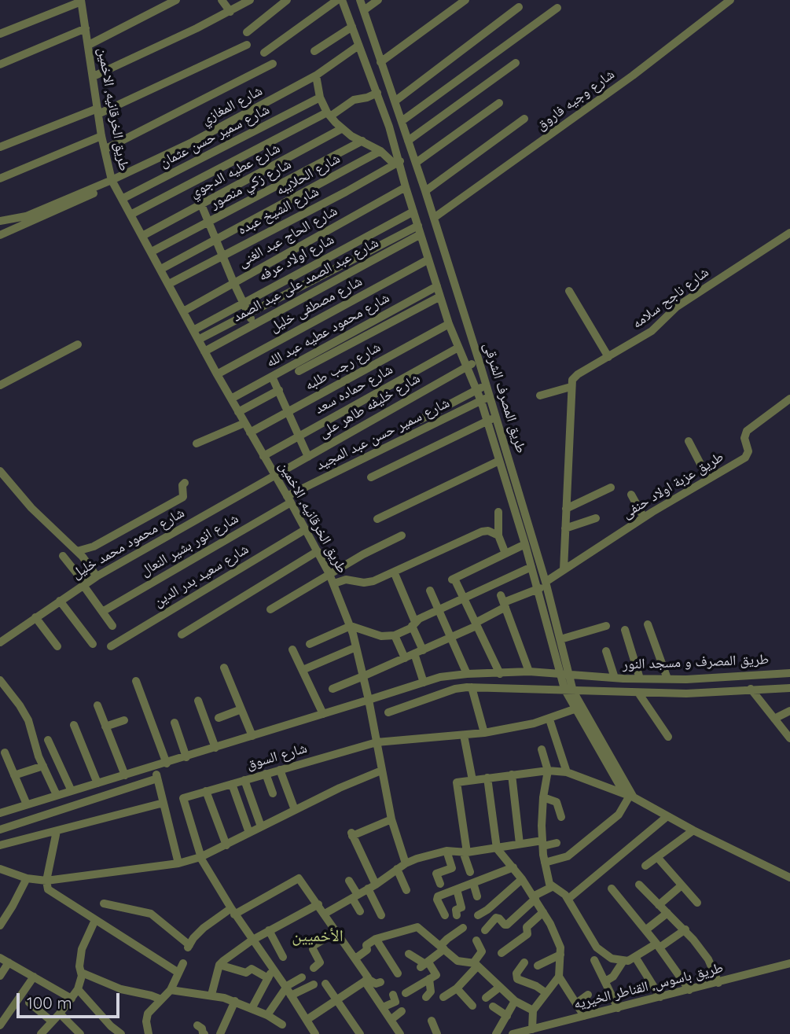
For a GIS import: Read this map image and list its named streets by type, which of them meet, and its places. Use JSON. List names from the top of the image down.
{
  "streets": {
    "street": [
      "شارع وجيه فاروق",
      "شارع المغازي",
      "طريق الخرقانيه, الاخمين",
      "شارع سمير حسن عثمان",
      "شارع عطيه الدجوي",
      "شارع الحلايبه",
      "شارع زكي منصور",
      "شارع الشيخ عبده",
      "شارع الحاج عبد الغنى",
      "شارع اولاد عرفه",
      "شارع عبد الصمد على عبد الصمد",
      "شارع ناجح سلامه",
      "شارع مصطفى خليل",
      "شارع محمود عطيه عبد الله",
      "شارع رجب طلبه",
      "شارع حماده سعد",
      "طريق المصرف الشرقى",
      "شارع خليفه طاهر على",
      "شارع سمير حسن عبد المجيد",
      "طريق عزبة اولاد حنفى",
      "شارع محمود محمد خليل",
      "شارع انور بشير النعال",
      "شارع سعيد بدر الدين",
      "طريق المصرف و مسجد النور",
      "شارع السوق",
      "طريق باسوس, القناطر الخيريه"
    ]
  },
  "crossings": [
    ["شارع وجيه فاروق", "طريق المصرف الشرقى"],
    ["شارع المغازي", "طريق الخرقانيه, الاخمين"],
    ["شارع المغازي", "طريق المصرف الشرقى"],
    ["طريق الخرقانيه, الاخمين", "شارع سمير حسن عثمان"],
    ["طريق الخرقانيه, الاخمين", "شارع عطيه الدجوي"],
    ["طريق الخرقانيه, الاخمين", "شارع الحلايبه"],
    ["طريق الخرقانيه, الاخمين", "شارع زكي منصور"],
    ["طريق الخرقانيه, الاخمين", "شارع الشيخ عبده"],
    ["طريق الخرقانيه, الاخمين", "شارع الحاج عبد الغنى"],
    ["طريق الخرقانيه, الاخمين", "شارع اولاد عرفه"],
    ["طريق الخرقانيه, الاخمين", "شارع عبد الصمد على عبد الصمد"],
    ["طريق الخرقانيه, الاخمين", "شارع مصطفى خليل"],
    ["طريق الخرقانيه, الاخمين", "شارع محمود عطيه عبد الله"],
    ["طريق الخرقانيه, الاخمين", "شارع رجب طلبه"],
    ["طريق الخرقانيه, الاخمين", "شارع حماده سعد"],
    ["طريق الخرقانيه, الاخمين", "شارع خليفه طاهر على"],
    ["طريق الخرقانيه, الاخمين", "شارع سمير حسن عبد المجيد"],
    ["طريق الخرقانيه, الاخمين", "طريق عزبة اولاد حنفى"],
    ["طريق الخرقانيه, الاخمين", "شارع محمود محمد خليل"],
    ["طريق الخرقانيه, الاخمين", "شارع انور بشير النعال"],
    ["طريق الخرقانيه, الاخمين", "شارع سعيد بدر الدين"],
    ["طريق الخرقانيه, الاخمين", "طريق المصرف و مسجد النور"],
    ["طريق الخرقانيه, الاخمين", "شارع السوق"],
    ["شارع الشيخ عبده", "طريق المصرف الشرقى"],
    ["شارع الحاج عبد الغنى", "طريق المصرف الشرقى"],
    ["شارع اولاد عرفه", "طريق المصرف الشرقى"],
    ["شارع عبد الصمد على عبد الصمد", "طريق المصرف الشرقى"],
    ["شارع مصطفى خليل", "طريق المصرف الشرقى"],
    ["شارع محمود عطيه عبد الله", "طريق المصرف الشرقى"],
    ["شارع رجب طلبه", "طريق المصرف الشرقى"],
    ["شارع حماده سعد", "طريق المصرف الشرقى"],
    ["طريق المصرف الشرقى", "شارع خليفه طاهر على"],
    ["طريق المصرف الشرقى", "شارع سمير حسن عبد المجيد"],
    ["طريق المصرف الشرقى", "طريق عزبة اولاد حنفى"],
    ["طريق المصرف الشرقى", "طريق المصرف و مسجد النور"],
    ["طريق المصرف الشرقى", "شارع السوق"],
    ["شارع خليفه طاهر على", "شارع محمود محمد خليل"],
    ["شارع سمير حسن عبد المجيد", "شارع انور بشير النعال"]
  ],
  "districts": ["الأخميين"],
  "scale_bar": "100 m"
}
